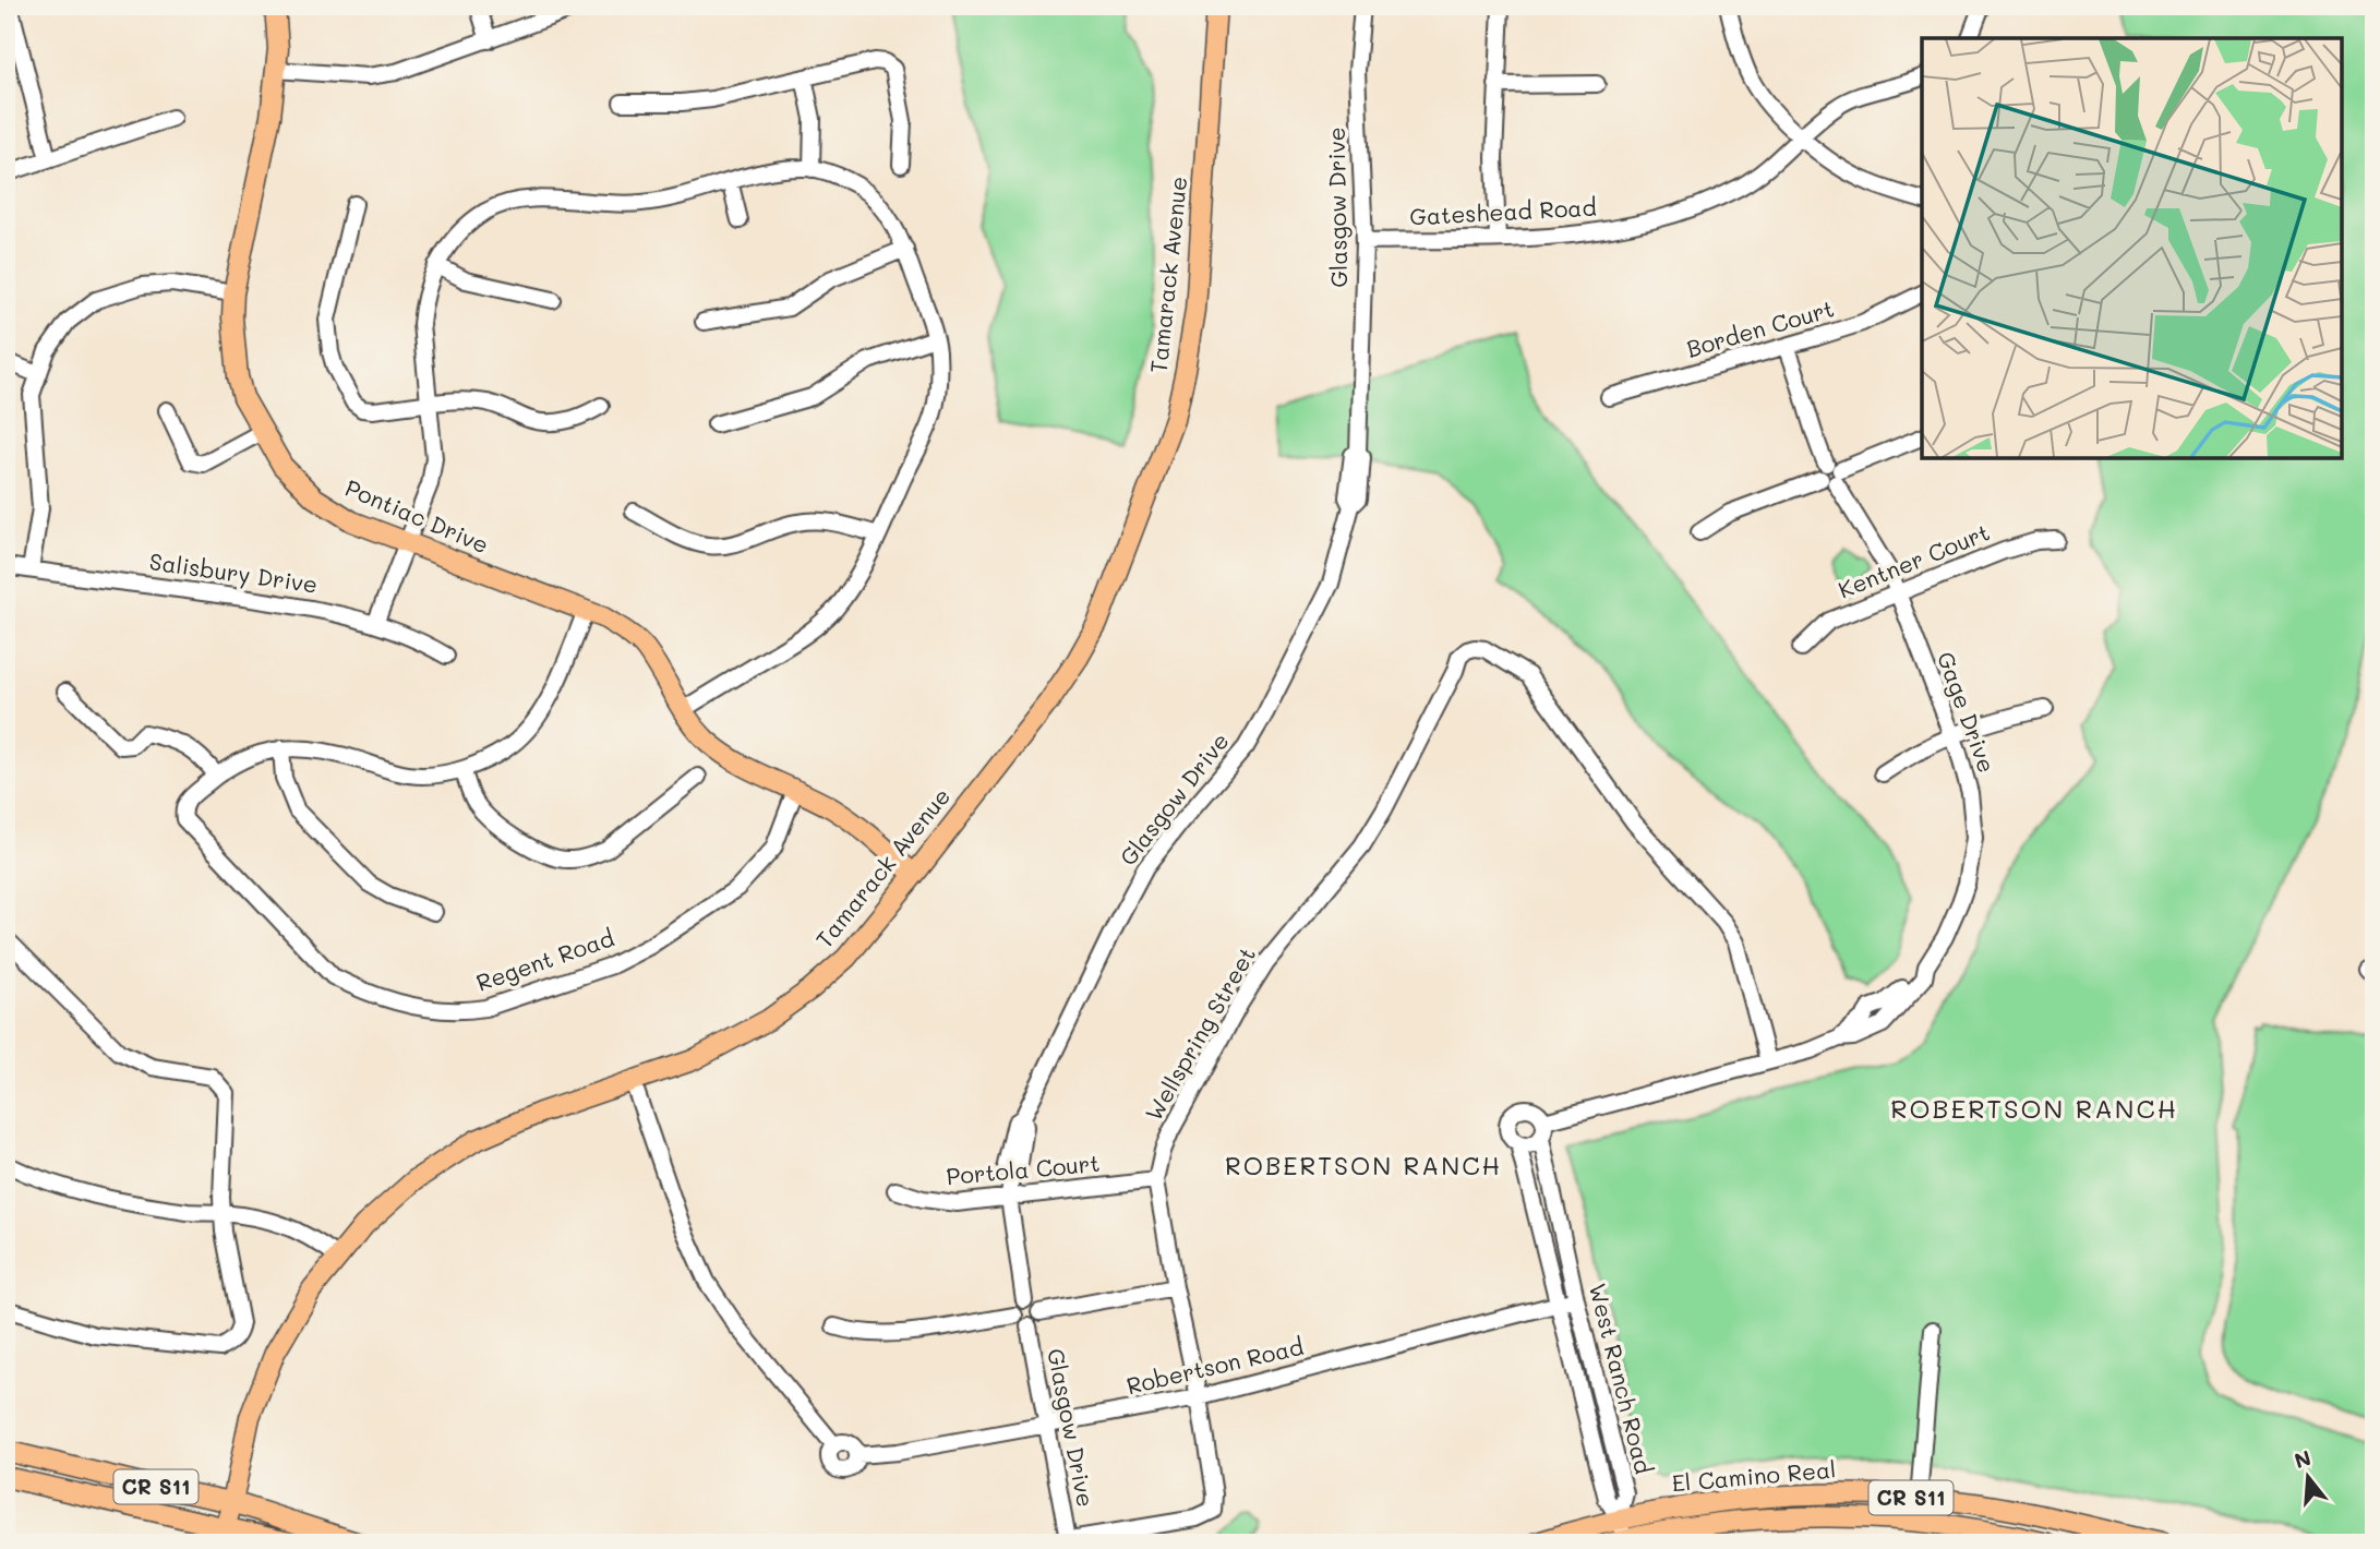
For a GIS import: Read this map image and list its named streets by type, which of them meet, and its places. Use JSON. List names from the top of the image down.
{
  "streets": {
    "main road": [
      "Tamarack Avenue",
      "Pontiac Drive",
      "El Camino Real",
      "CR S11"
    ],
    "street": [
      "Glasgow Drive",
      "Gateshead Road",
      "Borden Court",
      "Kentner Court",
      "Salisbury Drive",
      "Gage Drive",
      "Regent Road",
      "Wellspring Street",
      "Portola Court",
      "Robertson Road",
      "West Ranch Road"
    ]
  },
  "crossings": [
    ["Glasgow Drive", "Gateshead Road"],
    ["Glasgow Drive", "Wellspring Street"],
    ["Glasgow Drive", "Portola Court"],
    ["Glasgow Drive", "Robertson Road"],
    ["Tamarack Avenue", "Pontiac Drive"],
    ["Tamarack Avenue", "CR S11"],
    ["Borden Court", "Gage Drive"],
    ["Pontiac Drive", "Regent Road"],
    ["Kentner Court", "Gage Drive"],
    ["Gage Drive", "Wellspring Street"],
    ["Gage Drive", "West Ranch Road"],
    ["Wellspring Street", "Portola Court"],
    ["Wellspring Street", "Robertson Road"],
    ["Robertson Road", "West Ranch Road"],
    ["West Ranch Road", "El Camino Real"]
  ],
  "districts": ["ROBERTSON RANCH", "ROBERTSON RANCH"],
  "north": "top"
}
